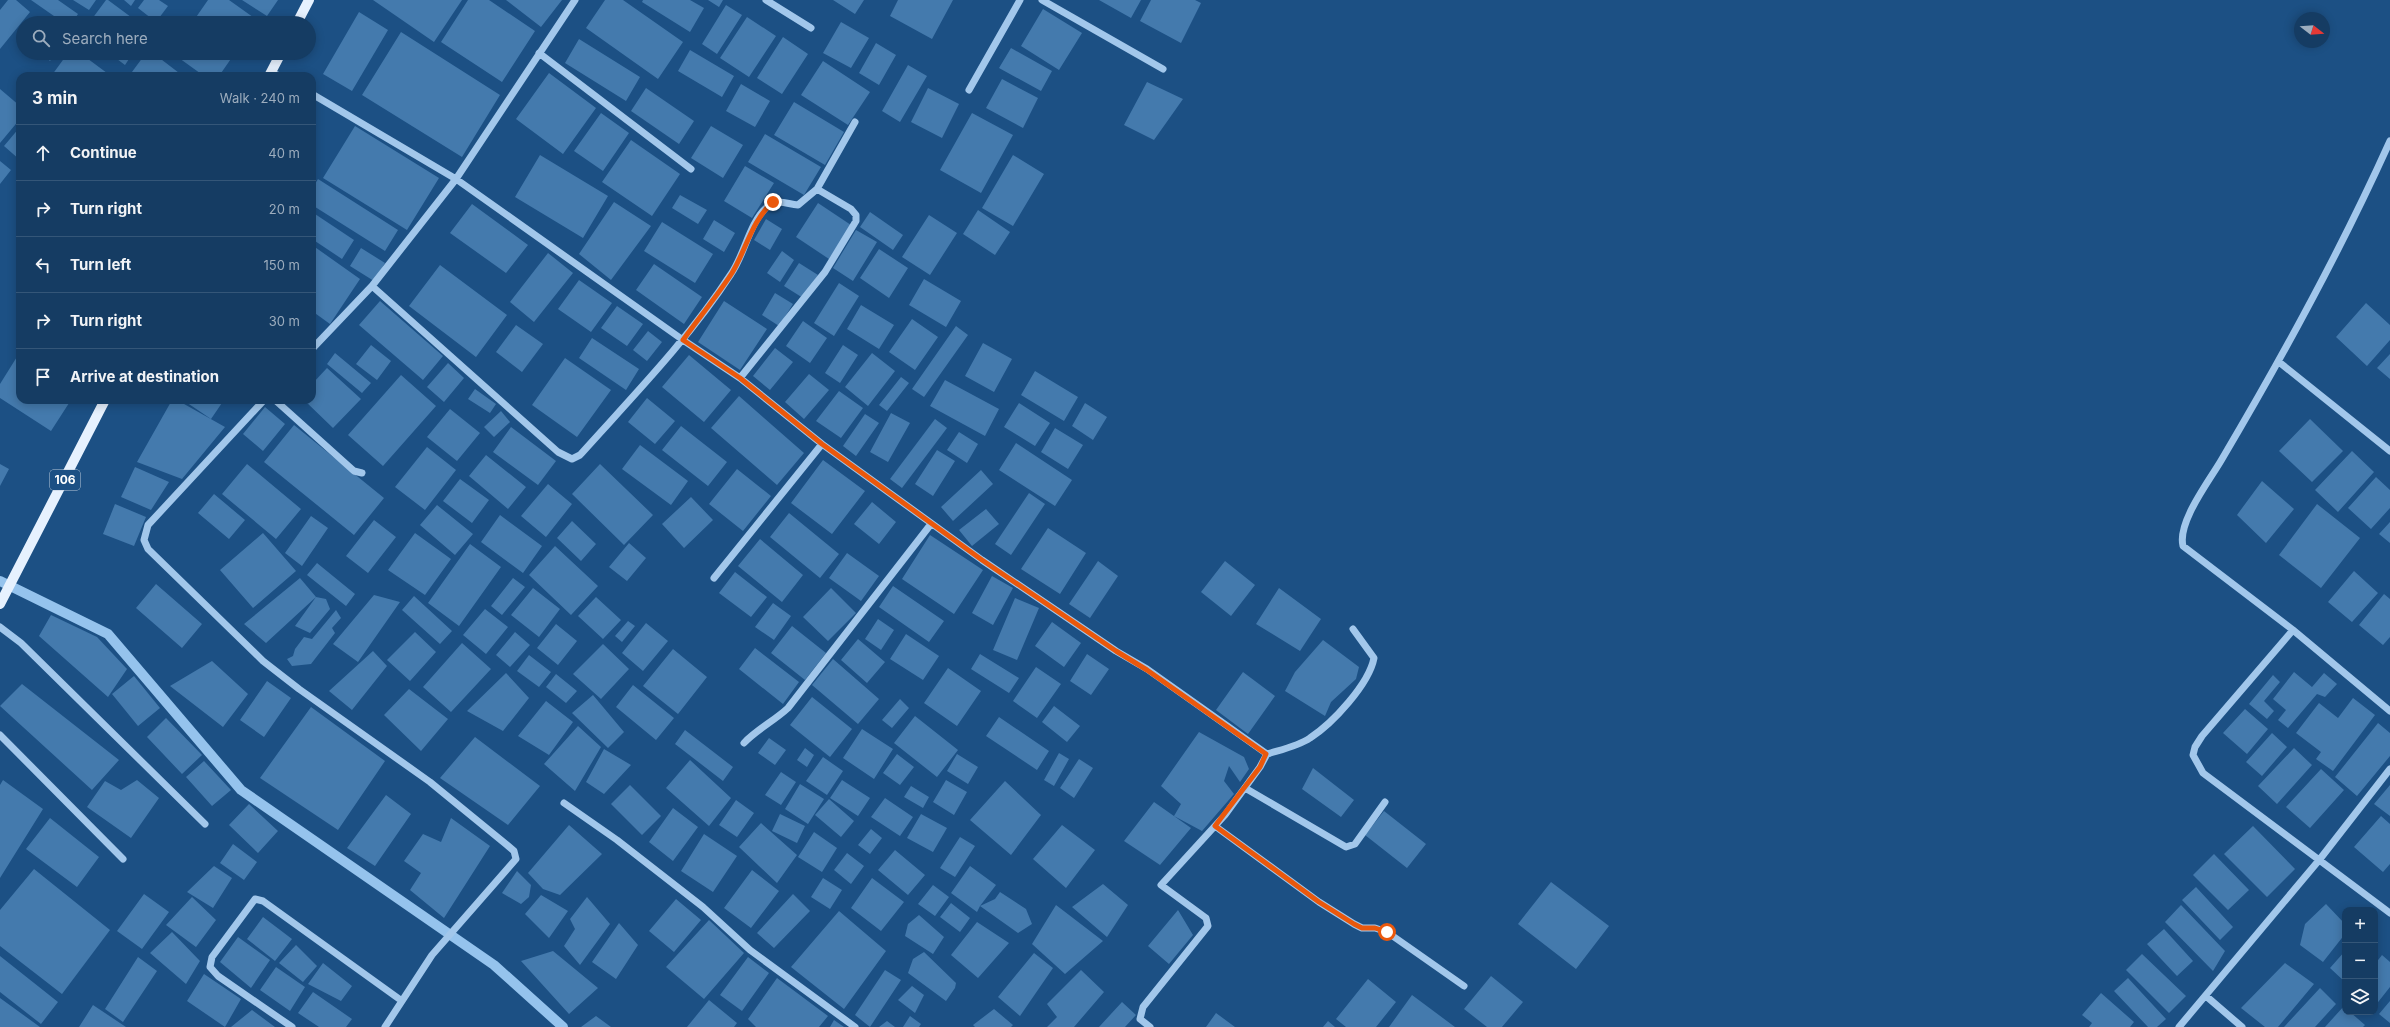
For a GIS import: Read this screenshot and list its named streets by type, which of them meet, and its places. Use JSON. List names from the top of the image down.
{
  "streets": {
    "main road": ["106"]
  },
  "north": "right",
  "page": {
    "search": "Search here",
    "heading": ["3 min", "Walk · 240 m"],
    "list": [
      ["Continue", "40 m"],
      ["Turn right", "20 m"],
      ["Turn left", "150 m"],
      ["Turn right", "30 m"],
      "Arrive at destination"
    ],
    "map_buttons": ["+", "−"]
  }
}
